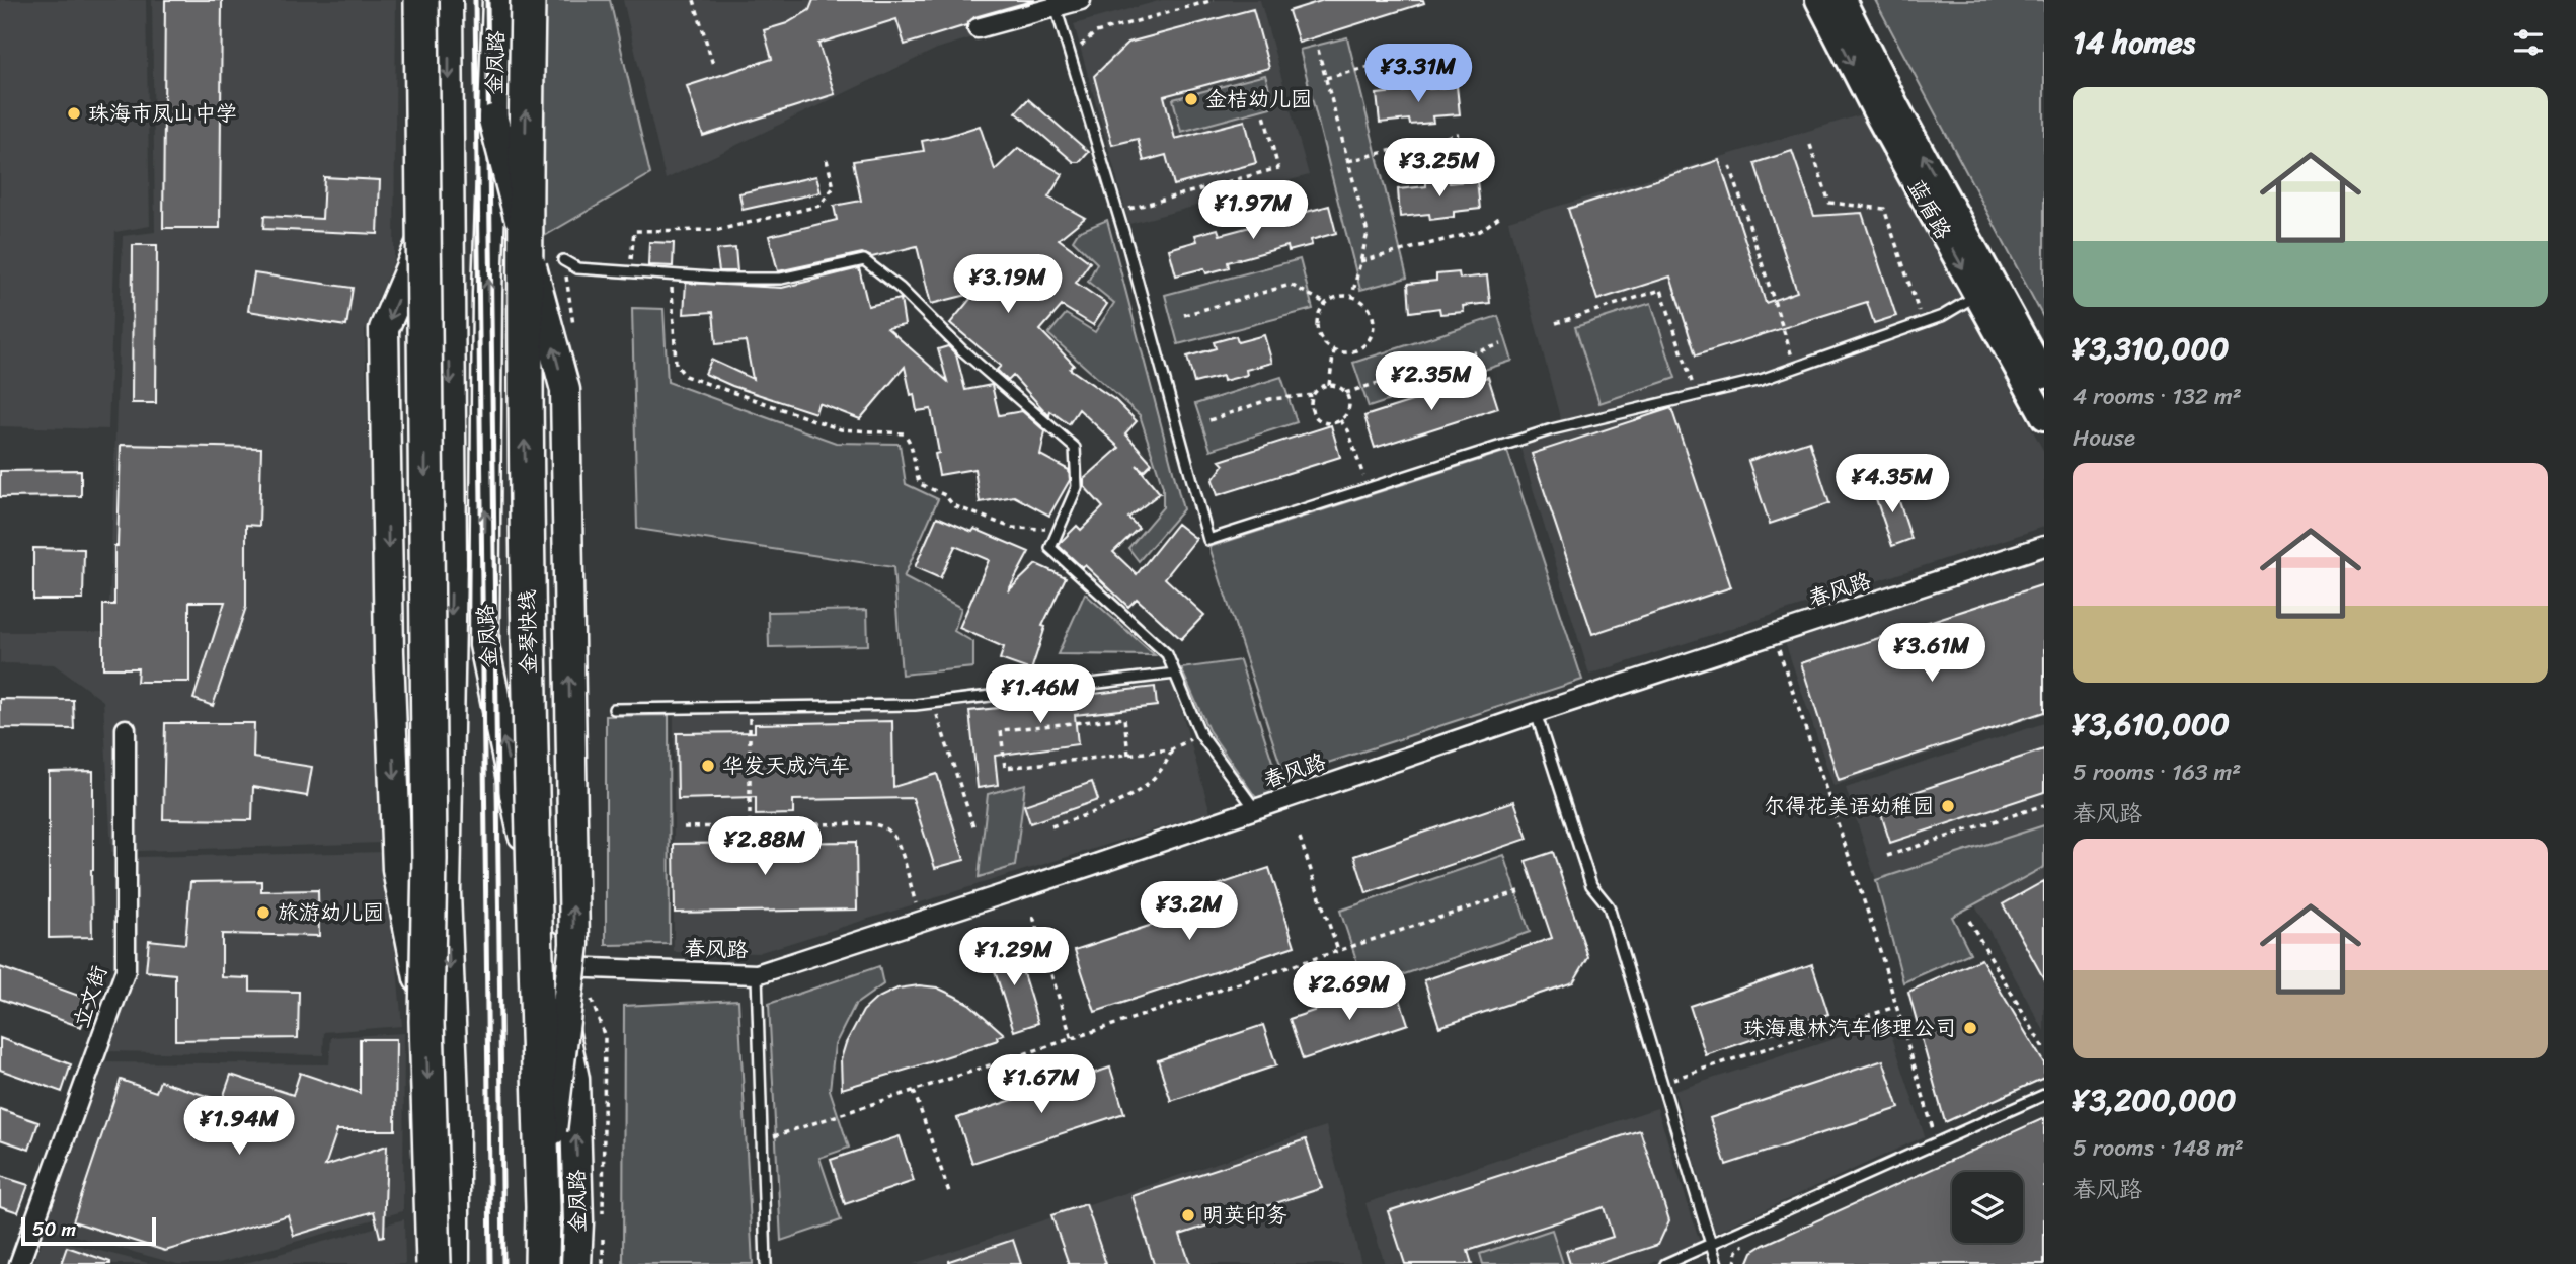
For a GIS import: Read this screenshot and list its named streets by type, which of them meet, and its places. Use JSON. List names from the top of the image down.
{
  "streets": {
    "highway": ["金琴快线"],
    "main road": ["金凤路"],
    "street": ["蓝盾路", "春风路", "立文街"]
  },
  "crossings": [
    ["金凤路", "春风路"]
  ],
  "places": [
    "金桔幼儿园",
    "珠海市凤山中学",
    "华发天成汽车",
    "尔得花美语幼稚园",
    "旅游幼儿园",
    "珠海惠林汽车修理公司",
    "明英印务"
  ],
  "scale_bar": "50 m",
  "page": {
    "heading": "14 homes",
    "price": [
      "¥3.31M",
      "¥3.25M",
      "¥1.97M",
      "¥3.19M",
      "¥2.35M",
      "¥4.35M",
      "¥3.61M",
      "¥1.46M",
      "¥2.88M",
      "¥3.2M",
      "¥1.29M",
      "¥2.69M",
      "¥1.67M",
      "¥1.94M"
    ],
    "list": [
      {
        "name": "¥3,310,000",
        "note": "4 rooms · 132 m² · House"
      },
      {
        "name": "¥3,610,000",
        "note": "5 rooms · 163 m² · 春风路"
      },
      {
        "name": "¥3,200,000",
        "note": "5 rooms · 148 m² · 春风路"
      }
    ],
    "scale": "50 m"
  }
}
